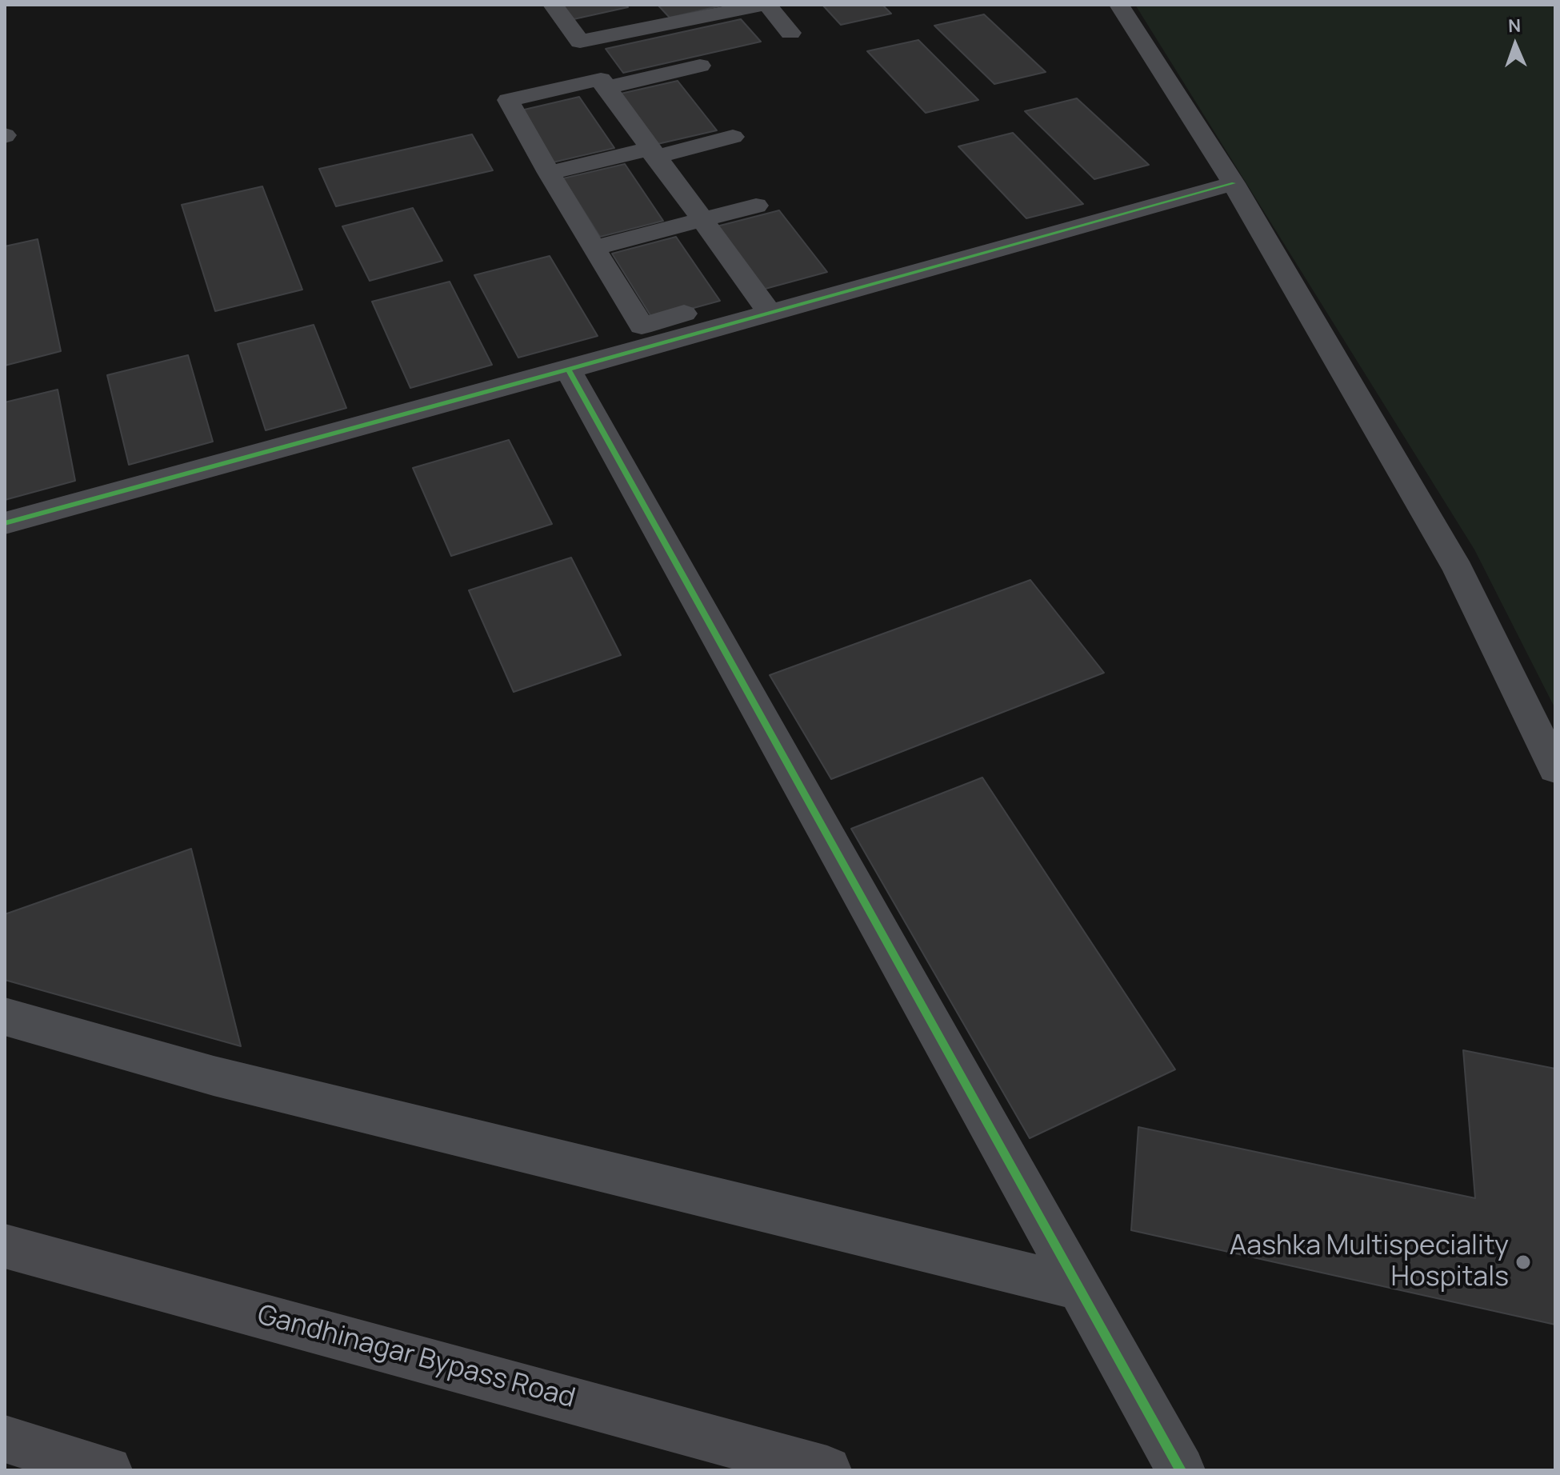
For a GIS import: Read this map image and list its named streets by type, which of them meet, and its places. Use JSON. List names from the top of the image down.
{
  "streets": {
    "main road": ["Gandhinagar Bypass Road"]
  },
  "places": ["Aashka Multispeciality Hospitals"],
  "north": "top"
}
